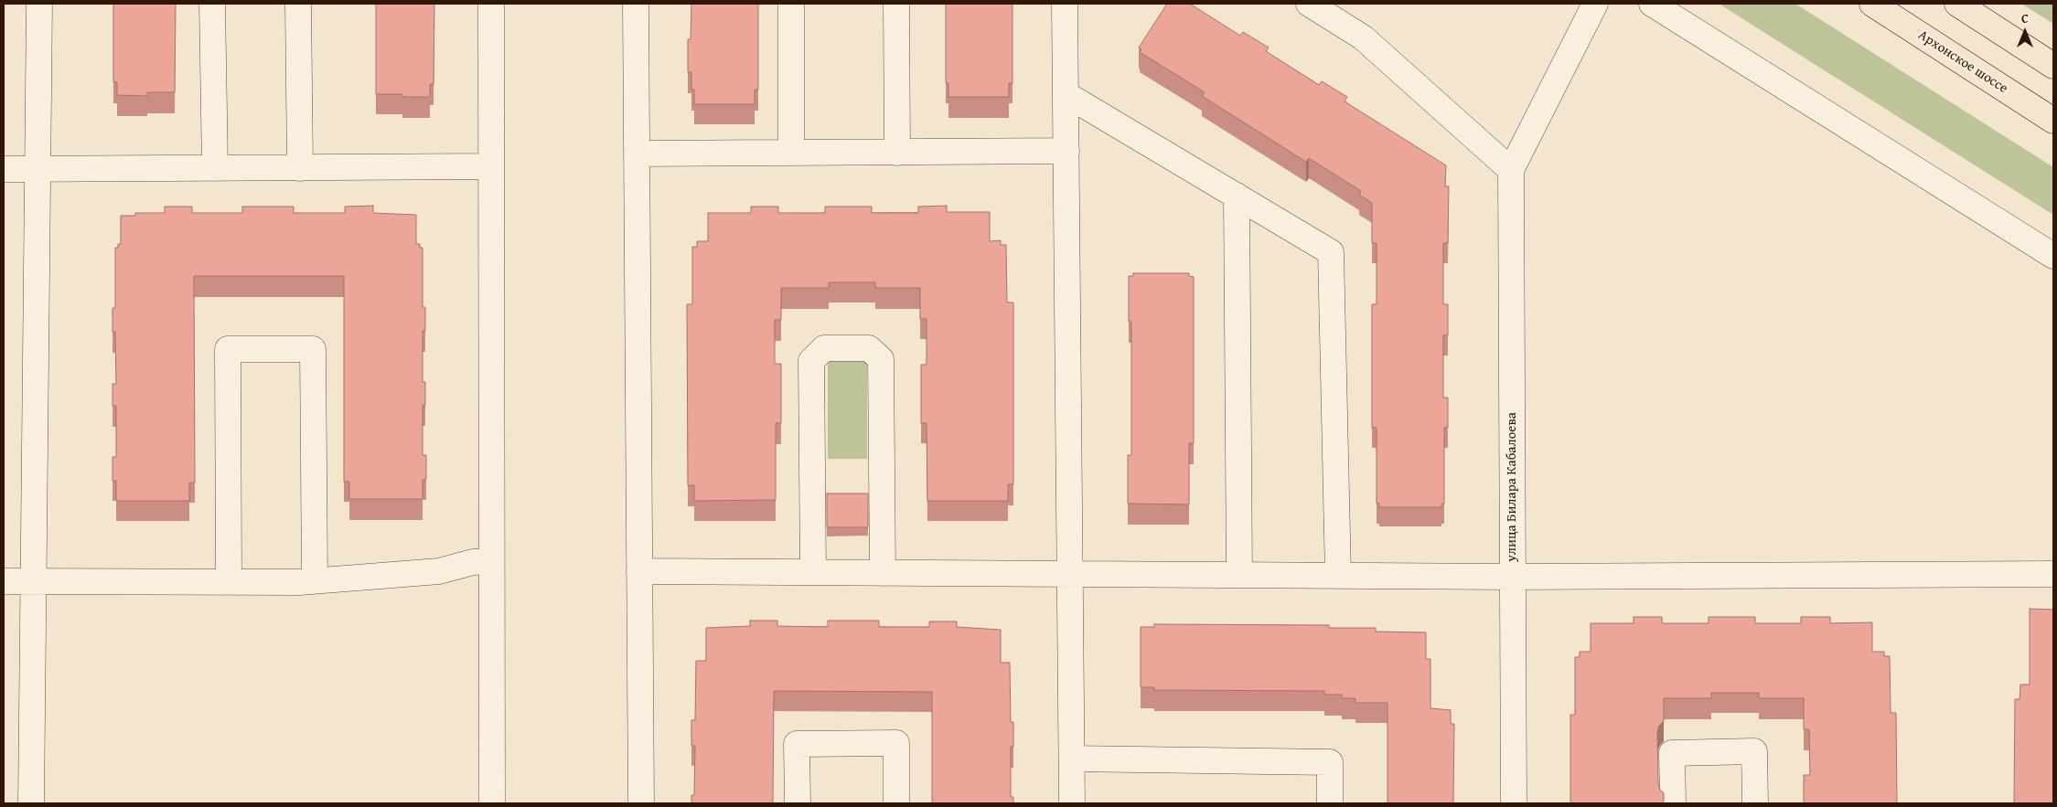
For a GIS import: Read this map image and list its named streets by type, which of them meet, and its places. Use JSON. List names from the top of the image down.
{
  "streets": {
    "highway": ["Архонское шоссе"],
    "street": ["улица Билара Кабалоева"]
  },
  "north": "top"
}
